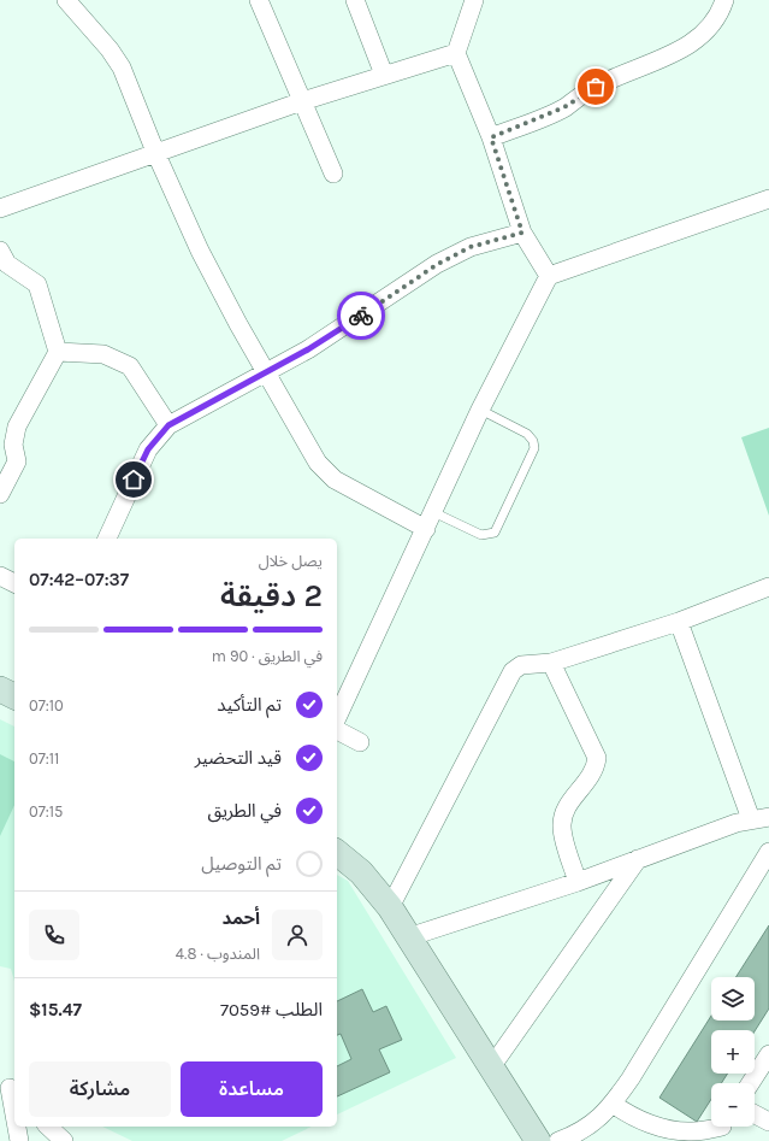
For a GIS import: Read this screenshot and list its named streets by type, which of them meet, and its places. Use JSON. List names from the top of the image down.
{
  "page": {
    "heading": ["2 دقيقة", "يصل خلال", "07:37–07:42"],
    "panel": [
      "أحمد",
      "المندوب · 4.8",
      "الطلب #7059",
      "$15.47"
    ],
    "bar": "في الطريق · 90 m",
    "list": [
      ["تم التأكيد", "07:10"],
      ["قيد التحضير", "07:11"],
      ["في الطريق", "07:15"],
      "تم التوصيل"
    ],
    "map_buttons": ["+", "−"],
    "buttons": ["مساعدة", "مشاركة"]
  }
}
